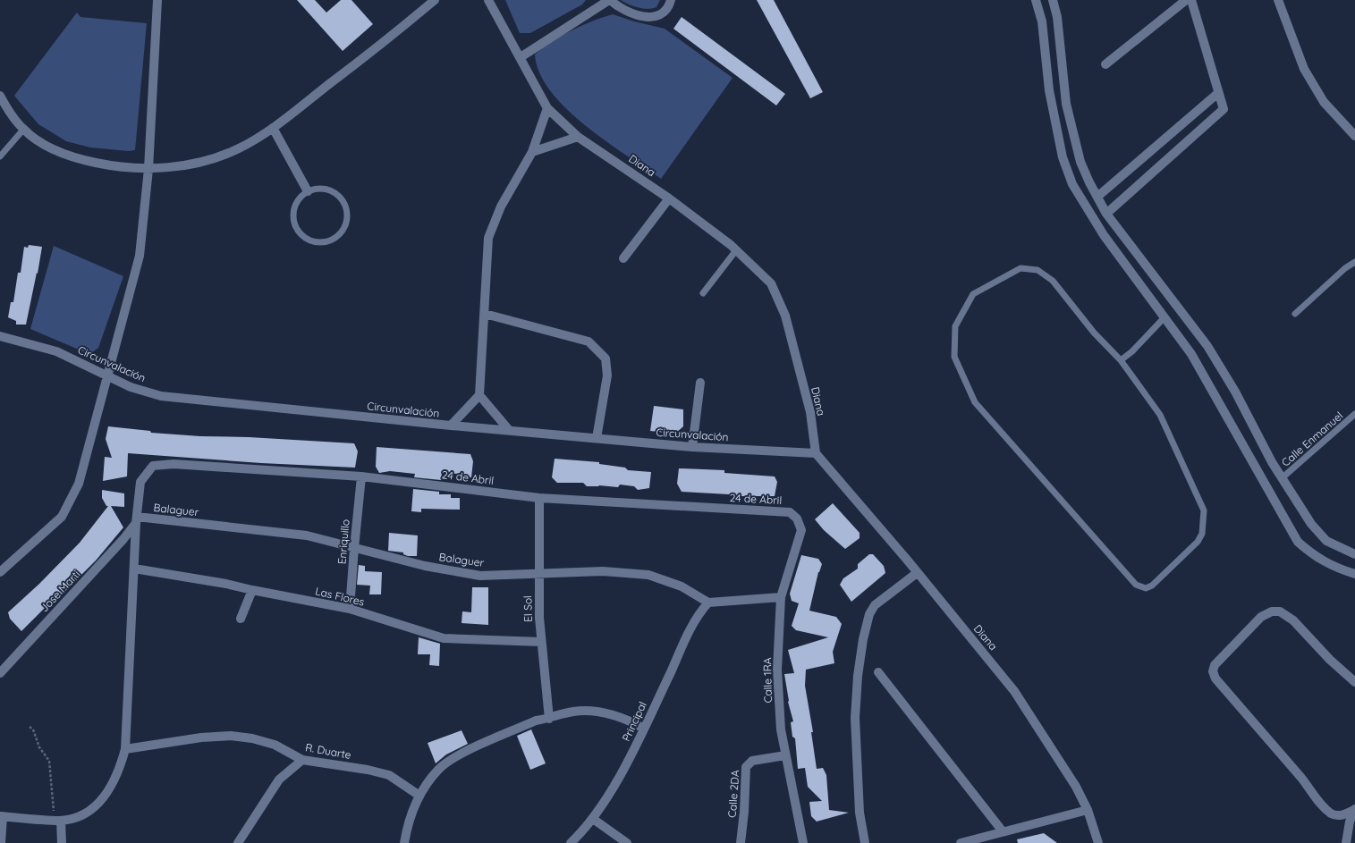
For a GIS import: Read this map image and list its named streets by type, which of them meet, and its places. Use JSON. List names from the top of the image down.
{
  "streets": {
    "street": [
      "Diana",
      "Circunvalación",
      "24 de Abril",
      "Balaguer",
      "Enriquillo",
      "Jose Marti",
      "Las Flores",
      "El Sol",
      "Calle 1RA",
      "Principal",
      "R. Duarte",
      "Calle 2DA"
    ],
    "lane": ["Calle Enmanuel"]
  },
  "crossings": [
    ["Diana", "Circunvalación"],
    ["24 de Abril", "Balaguer"],
    ["24 de Abril", "Enriquillo"],
    ["24 de Abril", "Jose Marti"],
    ["24 de Abril", "El Sol"],
    ["24 de Abril", "Calle 1RA"],
    ["Balaguer", "Enriquillo"],
    ["Balaguer", "Jose Marti"],
    ["Balaguer", "El Sol"],
    ["Balaguer", "Principal"],
    ["Enriquillo", "Las Flores"],
    ["Las Flores", "El Sol"],
    ["Calle 1RA", "Calle 2DA"]
  ]
}
